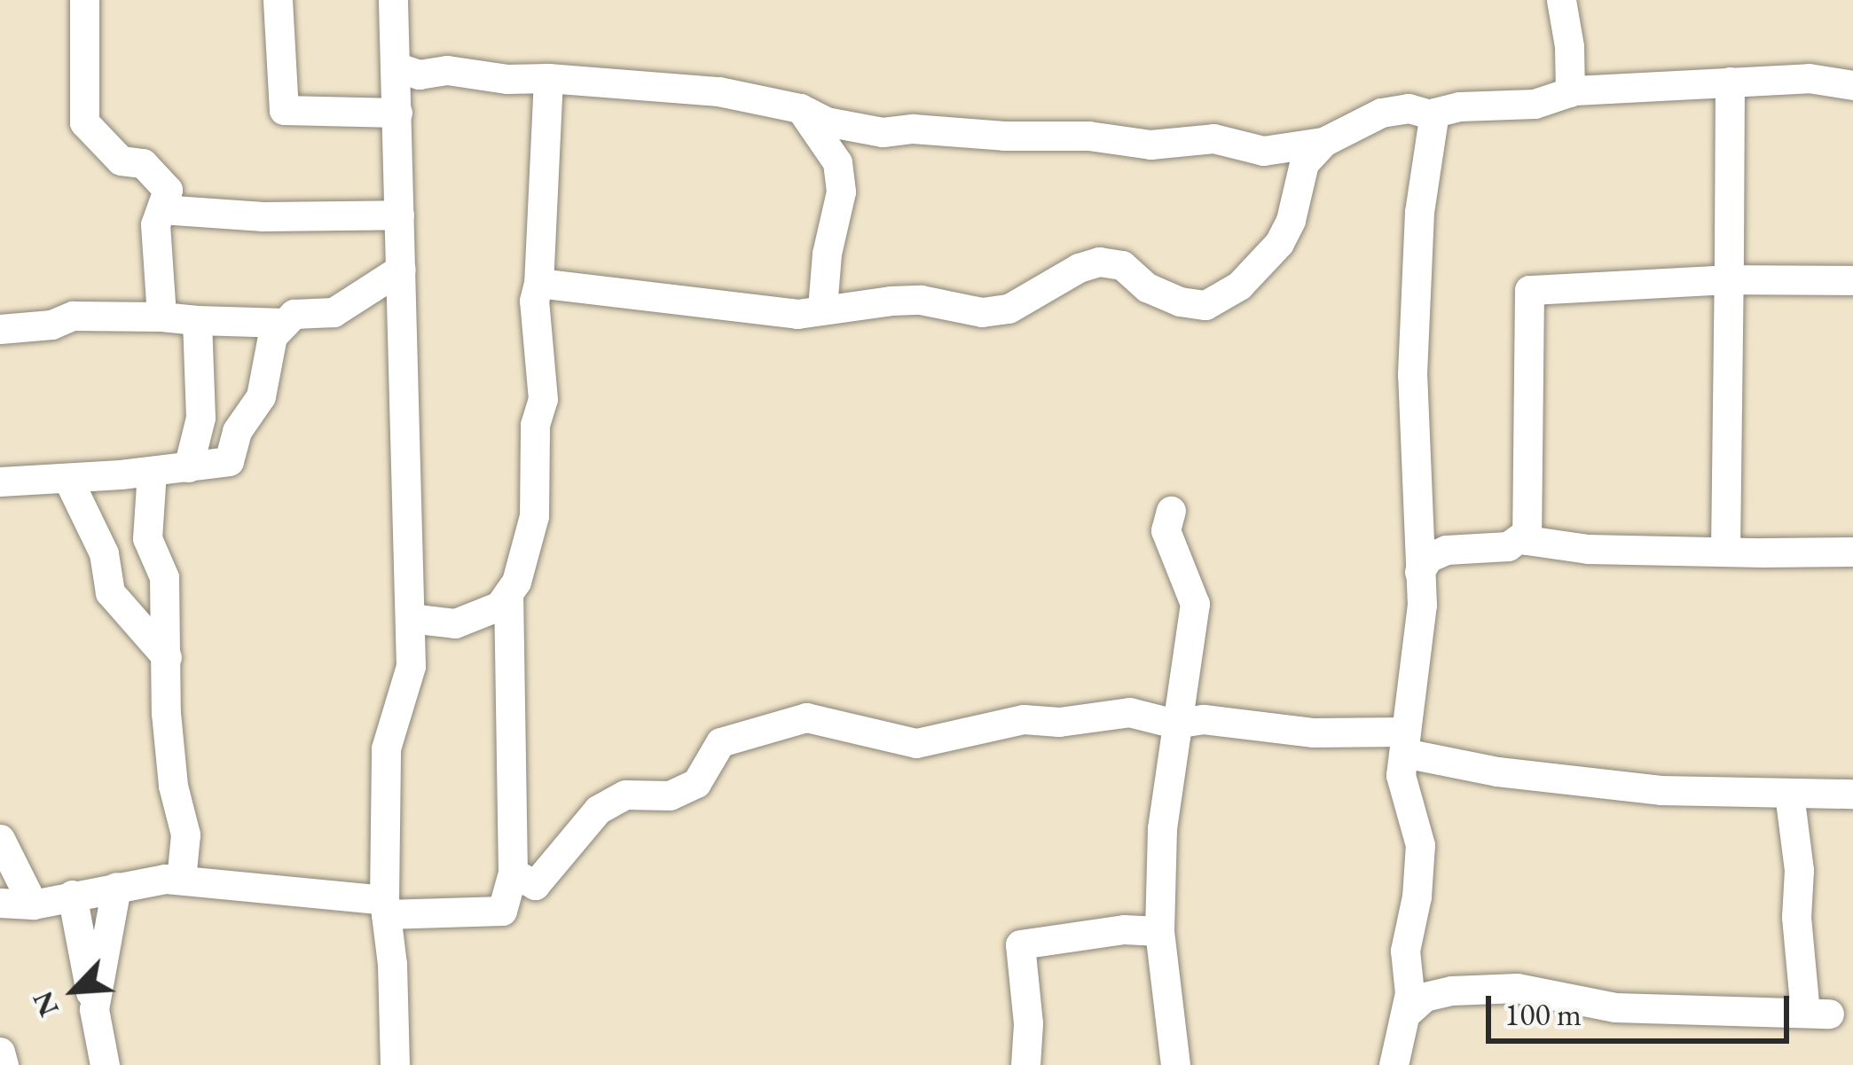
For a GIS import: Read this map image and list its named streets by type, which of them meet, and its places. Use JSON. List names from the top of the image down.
{
  "scale_bar": "100 m",
  "north": "bottom left"
}
